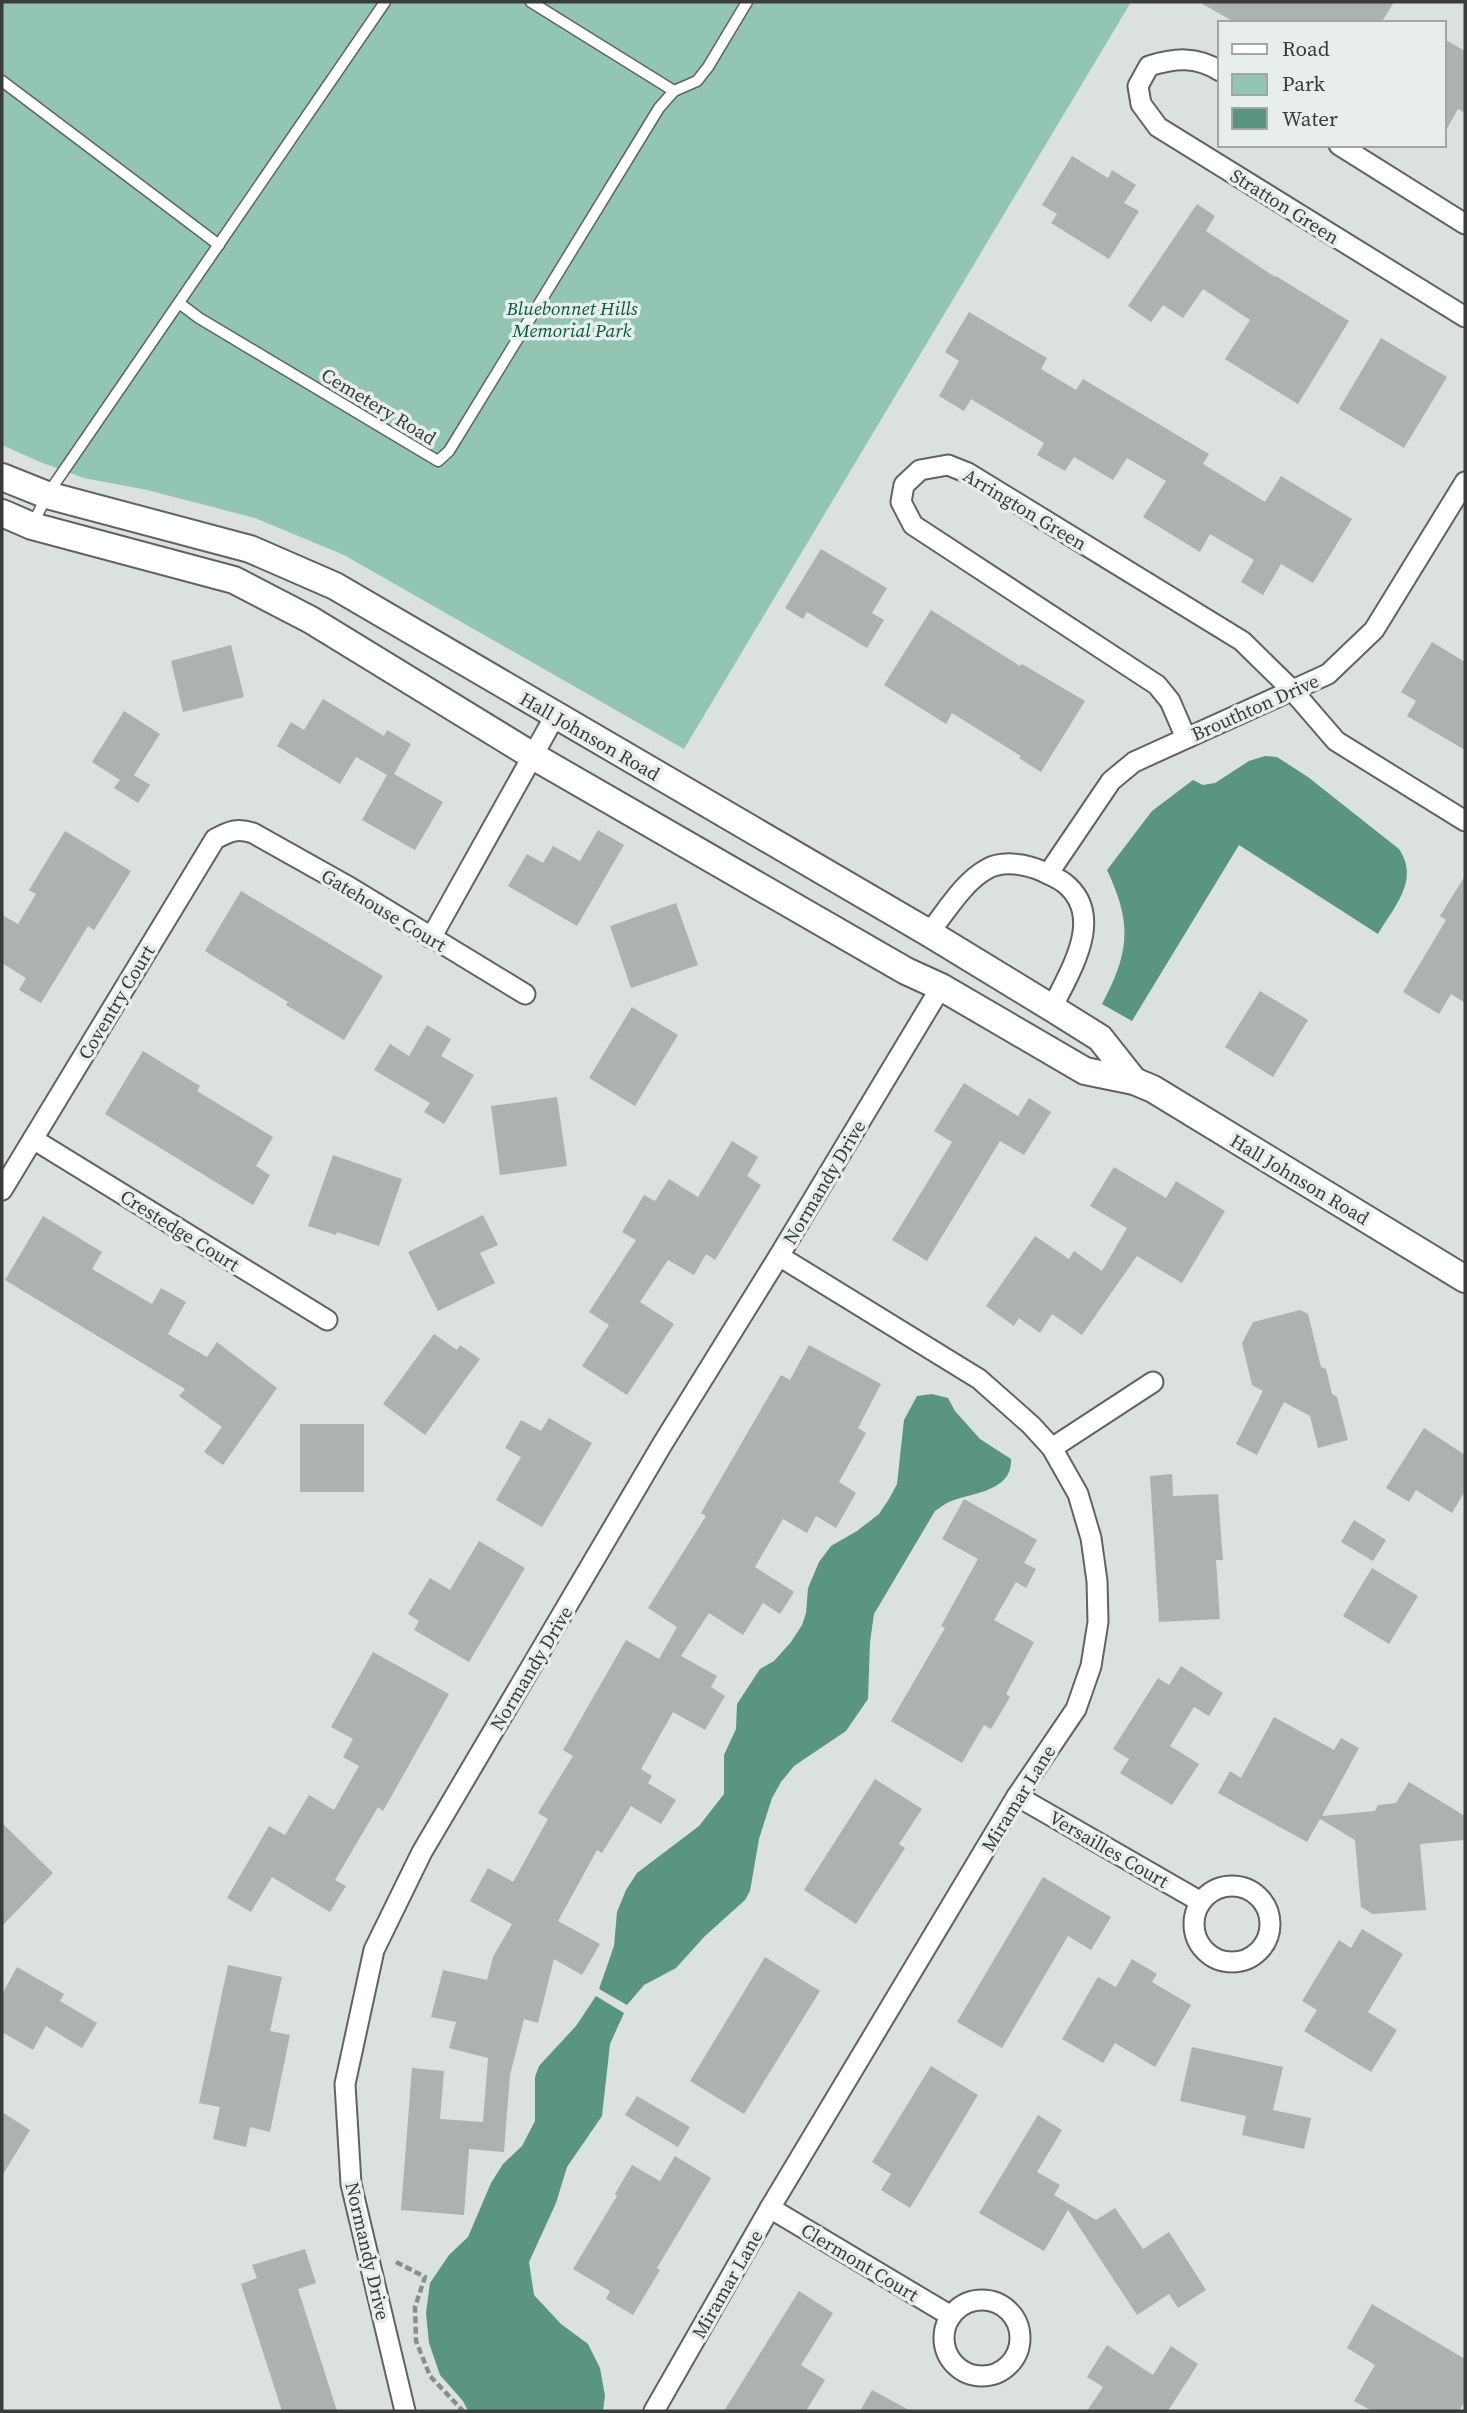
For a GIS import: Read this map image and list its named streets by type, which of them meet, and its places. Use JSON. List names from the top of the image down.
{
  "streets": {
    "main road": ["Hall Johnson Road"],
    "street": [
      "Stratton Green",
      "Arrington Green",
      "Brouthton Drive",
      "Gatehouse Court",
      "Coventry Court",
      "Normandy Drive",
      "Crestedge Court",
      "Miramar Lane",
      "Versailles Court",
      "Clermont Court"
    ],
    "lane": ["Cemetery Road"]
  },
  "crossings": [
    ["Arrington Green", "Brouthton Drive"],
    ["Hall Johnson Road", "Normandy Drive"],
    ["Gatehouse Court", "Coventry Court"],
    ["Coventry Court", "Crestedge Court"],
    ["Normandy Drive", "Miramar Lane"],
    ["Miramar Lane", "Versailles Court"],
    ["Miramar Lane", "Clermont Court"]
  ],
  "parks": ["Bluebonnet Hills Memorial Park"],
  "legend": ["Road", "Park", "Water"]
}
